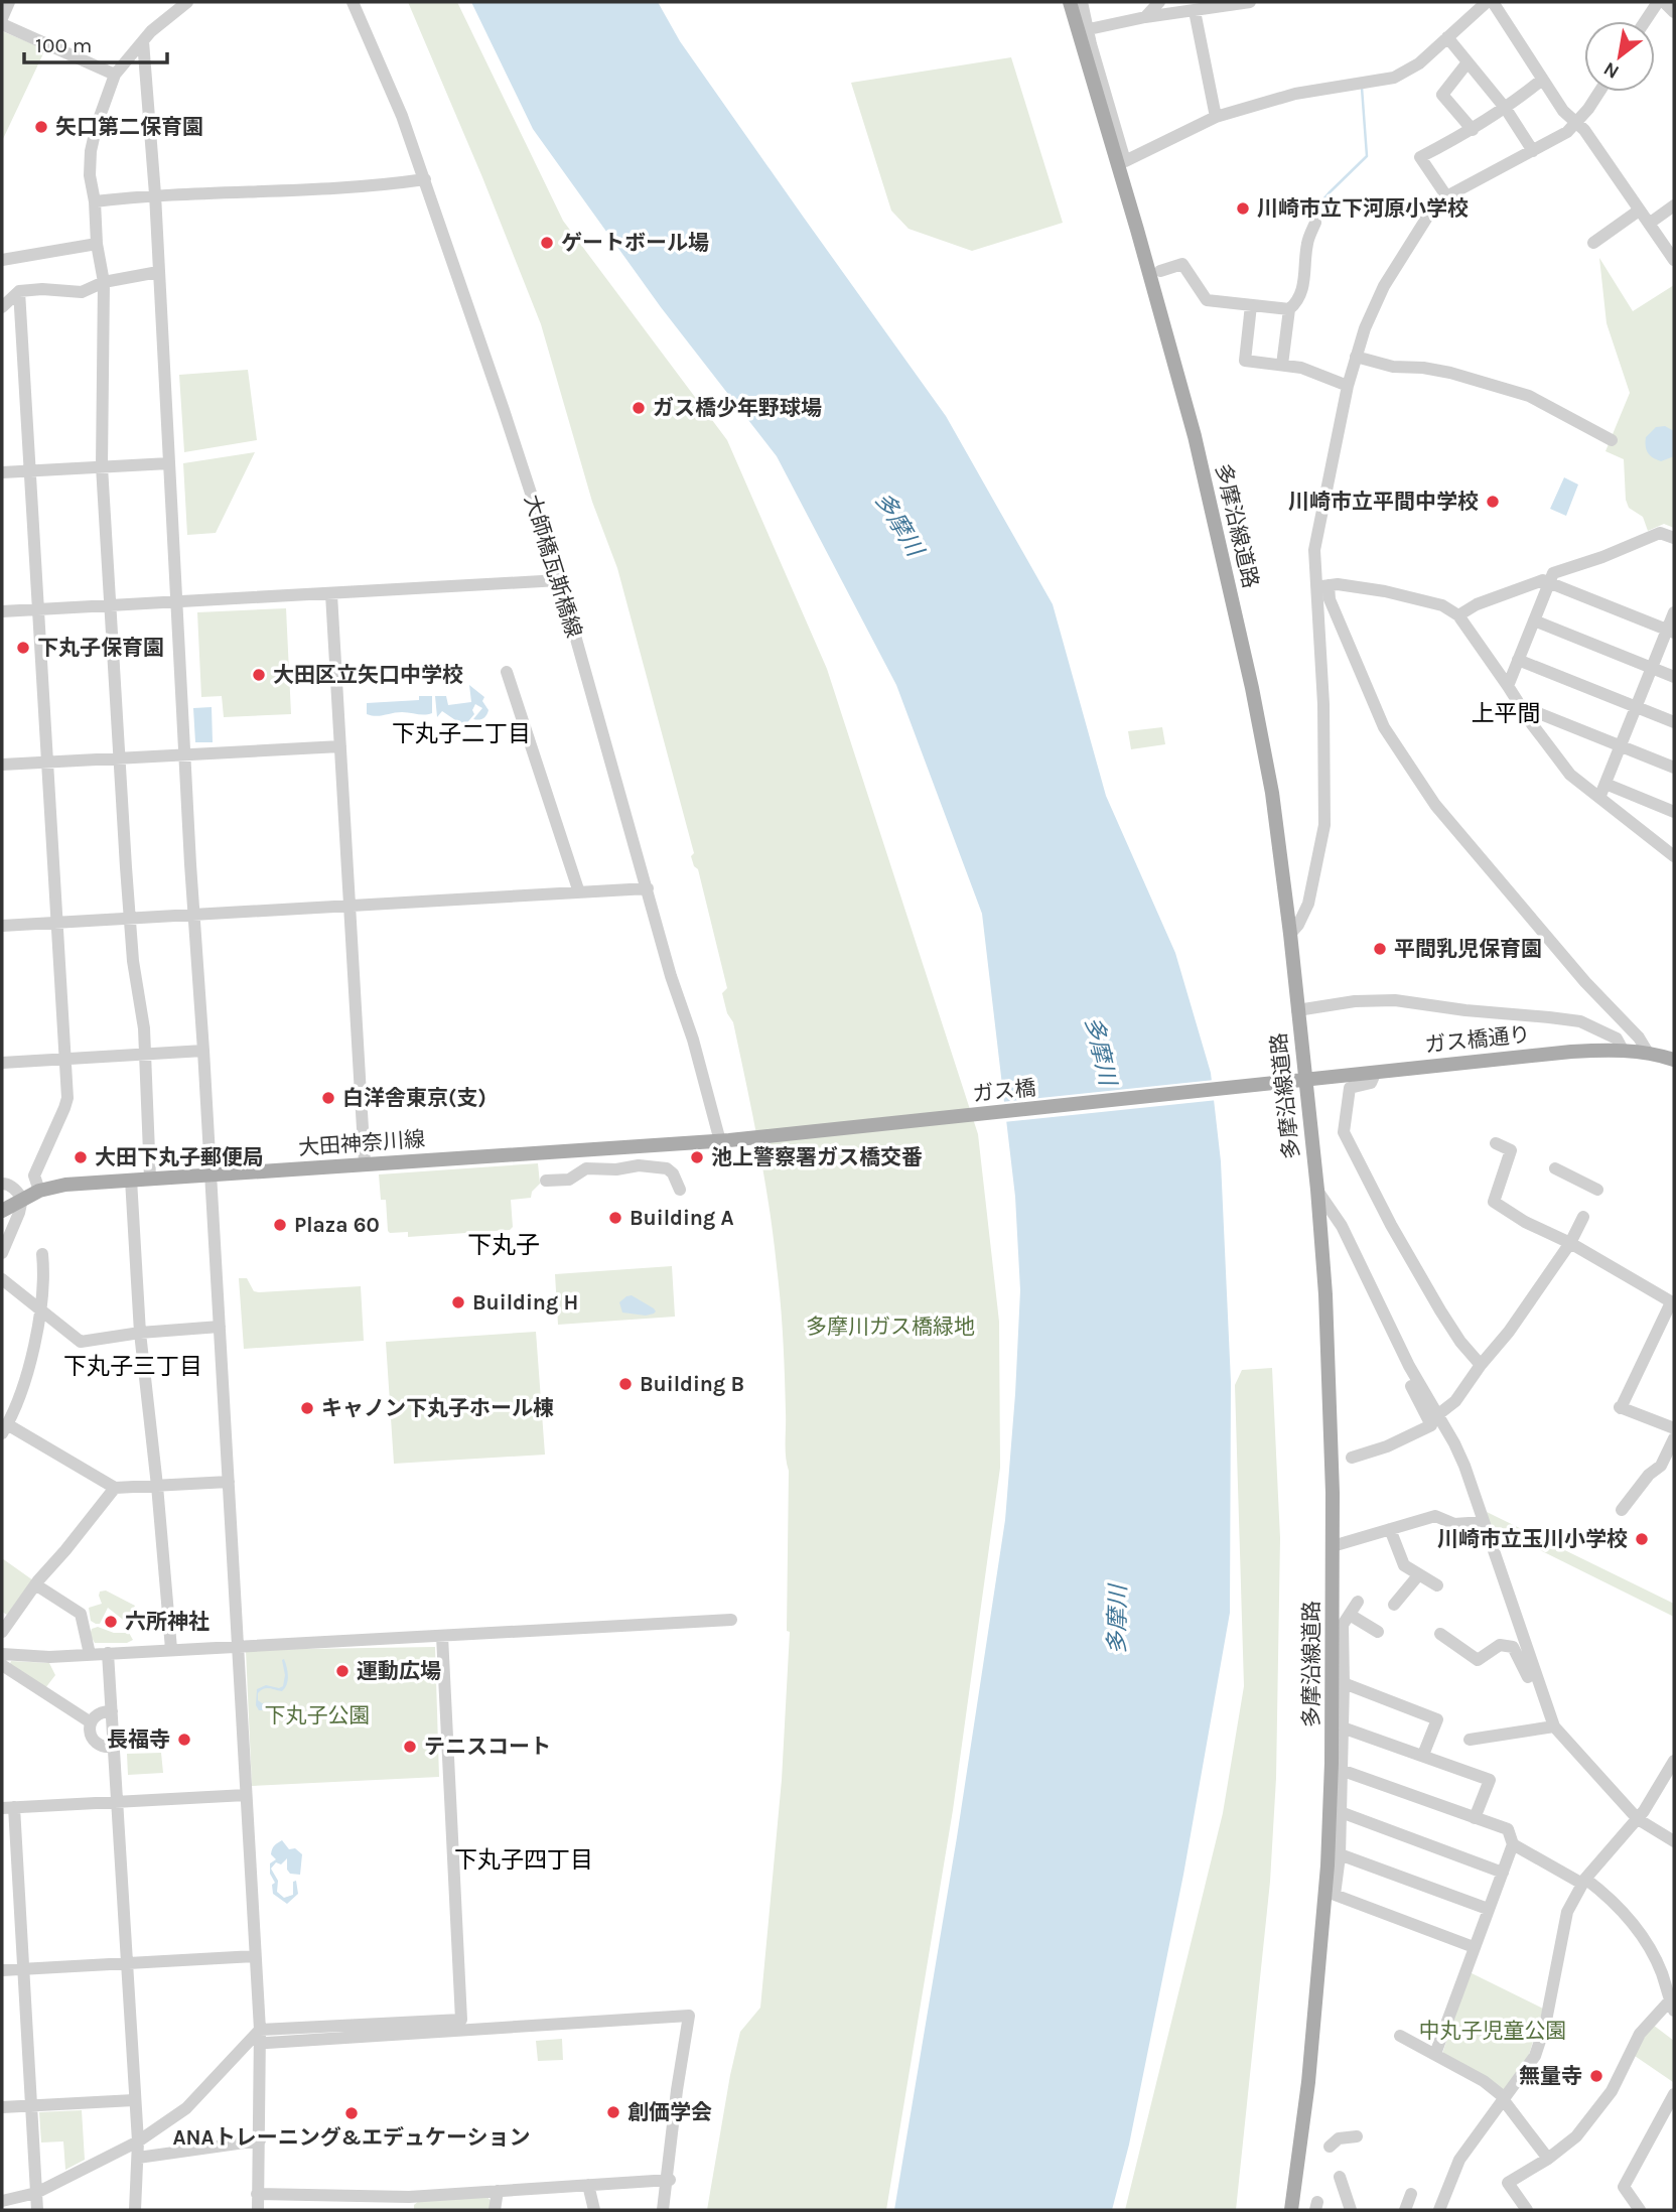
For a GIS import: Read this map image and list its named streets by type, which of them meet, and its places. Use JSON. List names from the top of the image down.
{
  "streets": {
    "main road": [
      "多摩沿線道路",
      "ガス橋通り",
      "ガス橋",
      "大田神奈川線"
    ],
    "street": ["大師橋瓦斯橋線"]
  },
  "crossings": [
    ["多摩沿線道路", "ガス橋通り"],
    ["大師橋瓦斯橋線", "ガス橋"],
    ["大師橋瓦斯橋線", "大田神奈川線"],
    ["ガス橋通り", "ガス橋"],
    ["ガス橋", "大田神奈川線"]
  ],
  "districts": [
    "上平間",
    "下丸子二丁目",
    "下丸子",
    "下丸子三丁目",
    "下丸子四丁目"
  ],
  "water": ["多摩川"],
  "parks": ["多摩川ガス橋緑地", "下丸子公園", "中丸子児童公園"],
  "places": [
    "矢口第二保育園",
    "川崎市立下河原小学校",
    "ゲートボール場",
    "ガス橋少年野球場",
    "川崎市立平間中学校",
    "下丸子保育園",
    "大田区立矢口中学校",
    "平間乳児保育園",
    "白洋舎東京(支)",
    "大田下丸子郵便局",
    "池上警察署ガス橋交番",
    "Building A",
    "Plaza 60",
    "Building H",
    "Building B",
    "キャノン下丸子ホール棟",
    "川崎市立玉川小学校",
    "六所神社",
    "運動広場",
    "長福寺",
    "テニスコート",
    "無量寺",
    "創価学会",
    "ANAトレーニング&エデュケーション"
  ],
  "scale_bar": "100 m",
  "north": "bottom left"
}
